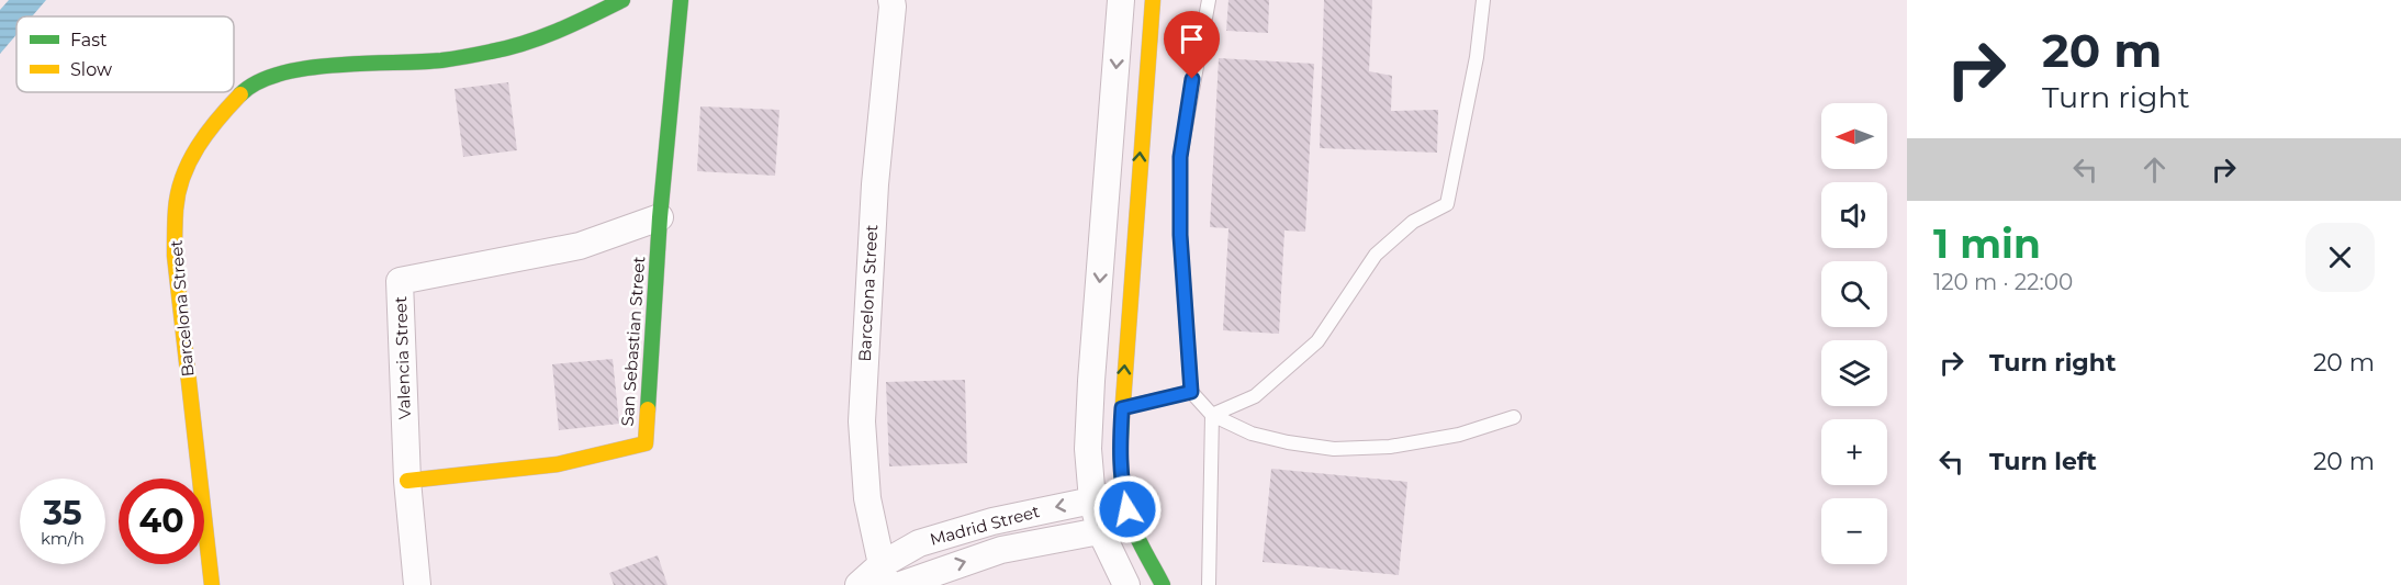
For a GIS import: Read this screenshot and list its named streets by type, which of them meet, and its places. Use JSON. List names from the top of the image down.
{
  "streets": {
    "street": [
      "Barcelona Street",
      "San Sebastian Street",
      "Valencia Street",
      "Madrid Street"
    ]
  },
  "crossings": [
    ["Barcelona Street", "Madrid Street"],
    ["San Sebastian Street", "Valencia Street"]
  ],
  "legend": ["Fast", "Slow"],
  "north": "left",
  "page": {
    "turn": ["20 m", "Turn right"],
    "map_buttons": ["+", "−"],
    "heading": ["1 min", "120 m · 22:00"],
    "list": [
      {
        "name": "Turn right",
        "value": "20 m"
      },
      {
        "name": "Turn left",
        "value": "20 m"
      }
    ],
    "speed": "35 km/h",
    "limit": "40"
  }
}
